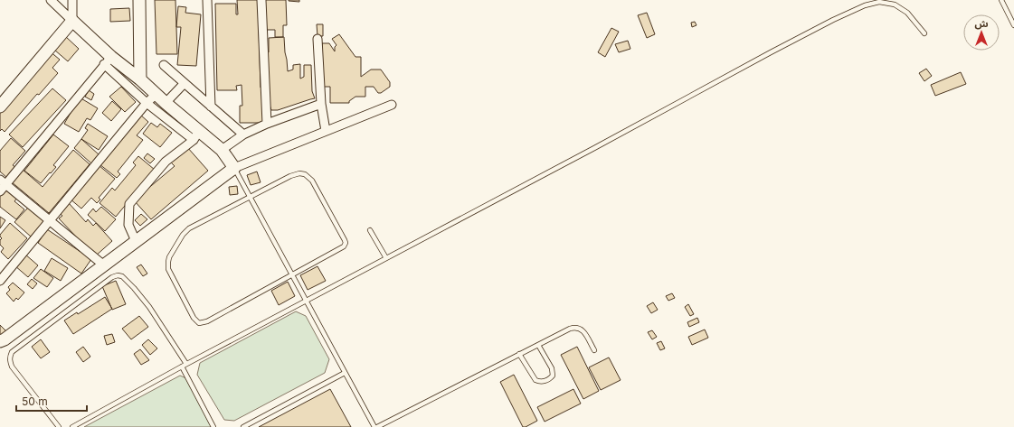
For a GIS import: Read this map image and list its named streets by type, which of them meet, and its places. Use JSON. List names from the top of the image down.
{
  "scale_bar": "50 m",
  "north": "top"
}
